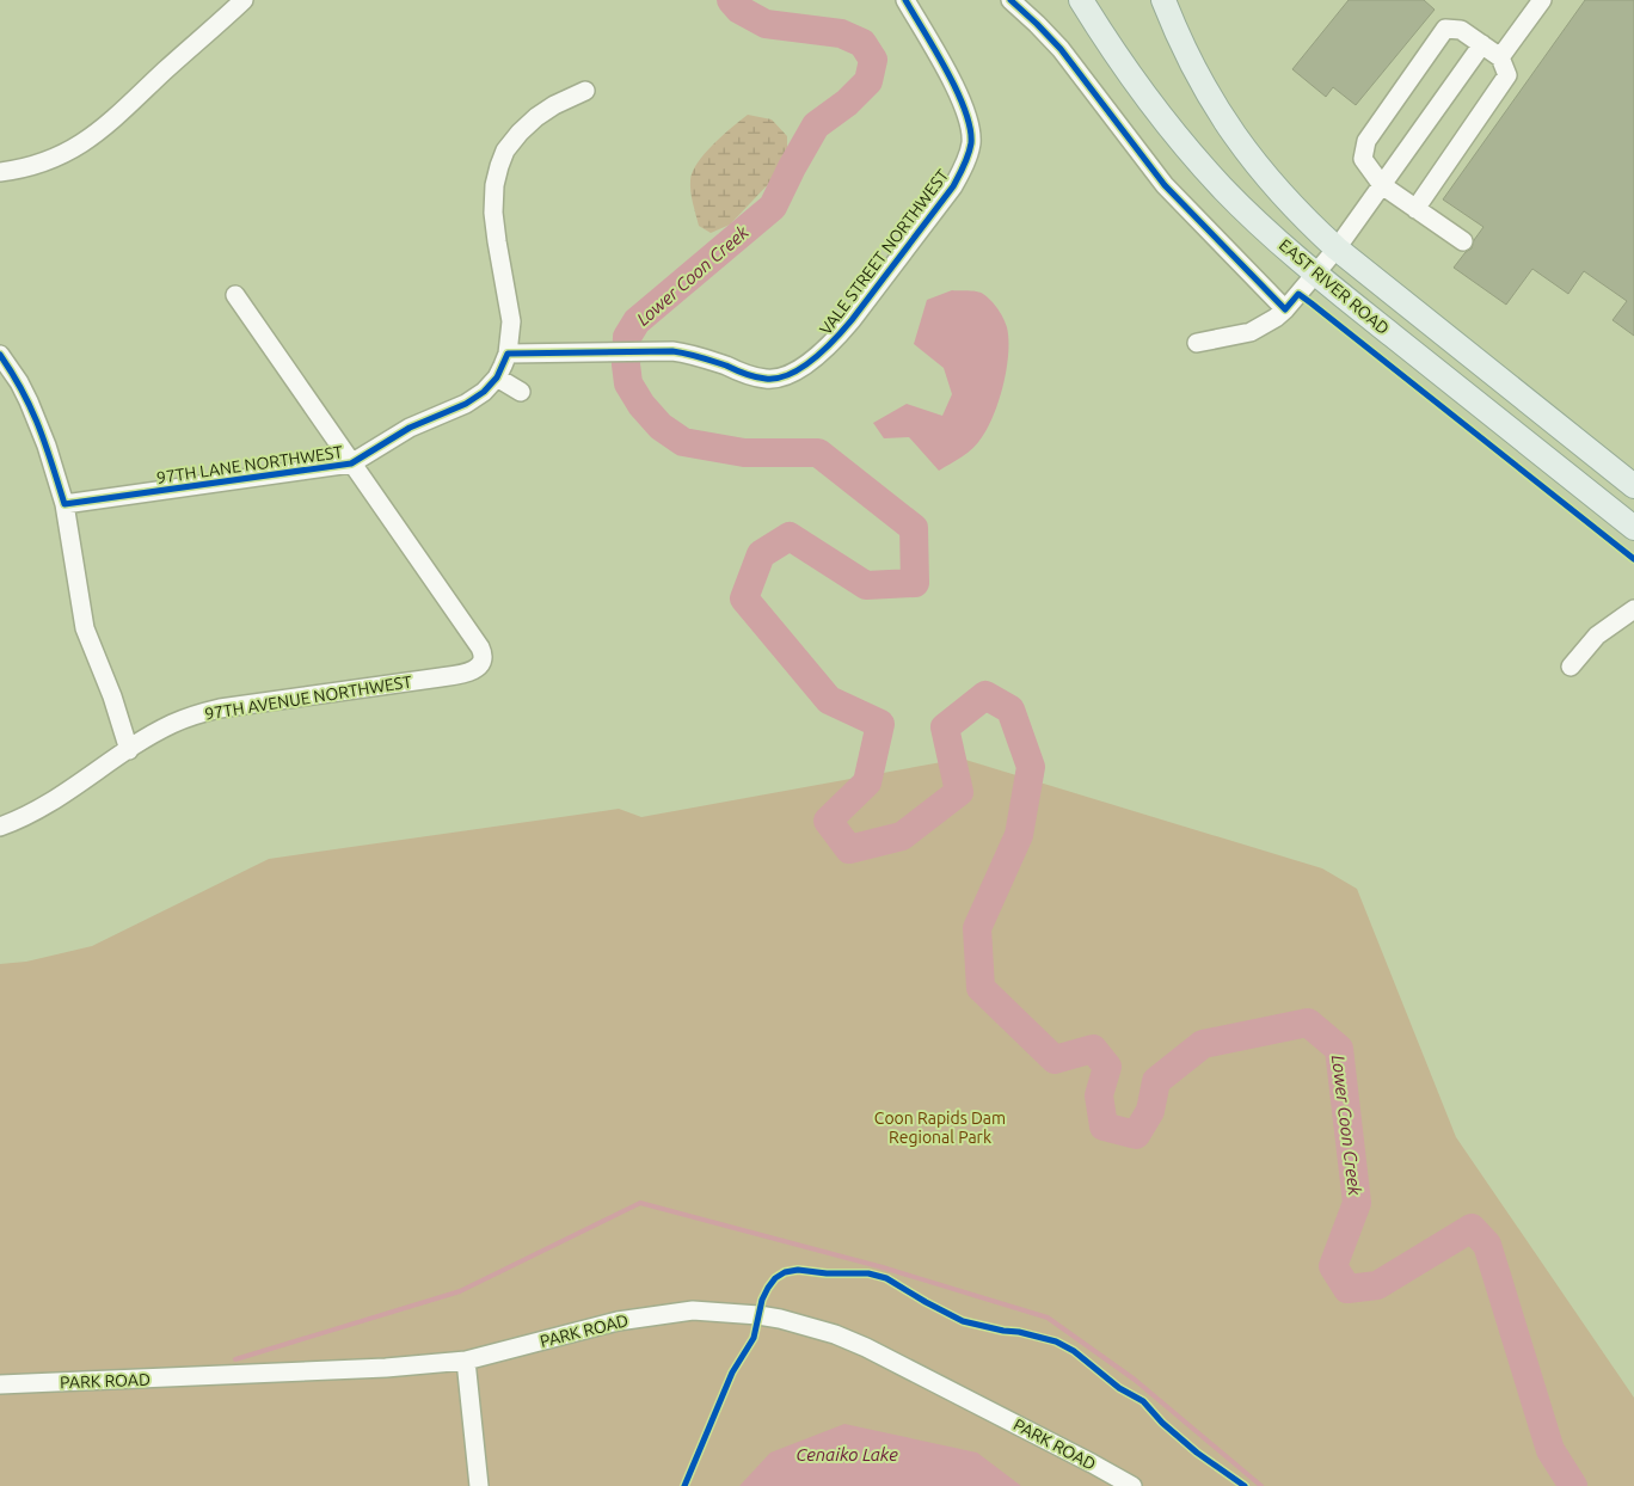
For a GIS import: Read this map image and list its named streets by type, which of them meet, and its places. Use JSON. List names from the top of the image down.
{
  "streets": {
    "main road": ["EAST RIVER ROAD"],
    "street": [
      "VALE STREET NORTHWEST",
      "97TH LANE NORTHWEST",
      "97TH AVENUE NORTHWEST",
      "PARK ROAD"
    ]
  },
  "crossings": [
    ["VALE STREET NORTHWEST", "97TH LANE NORTHWEST"],
    ["97TH LANE NORTHWEST", "97TH AVENUE NORTHWEST"]
  ],
  "water": ["Lower Coon Creek", "Cenaiko Lake"],
  "parks": ["Coon Rapids Dam Regional Park"]
}
